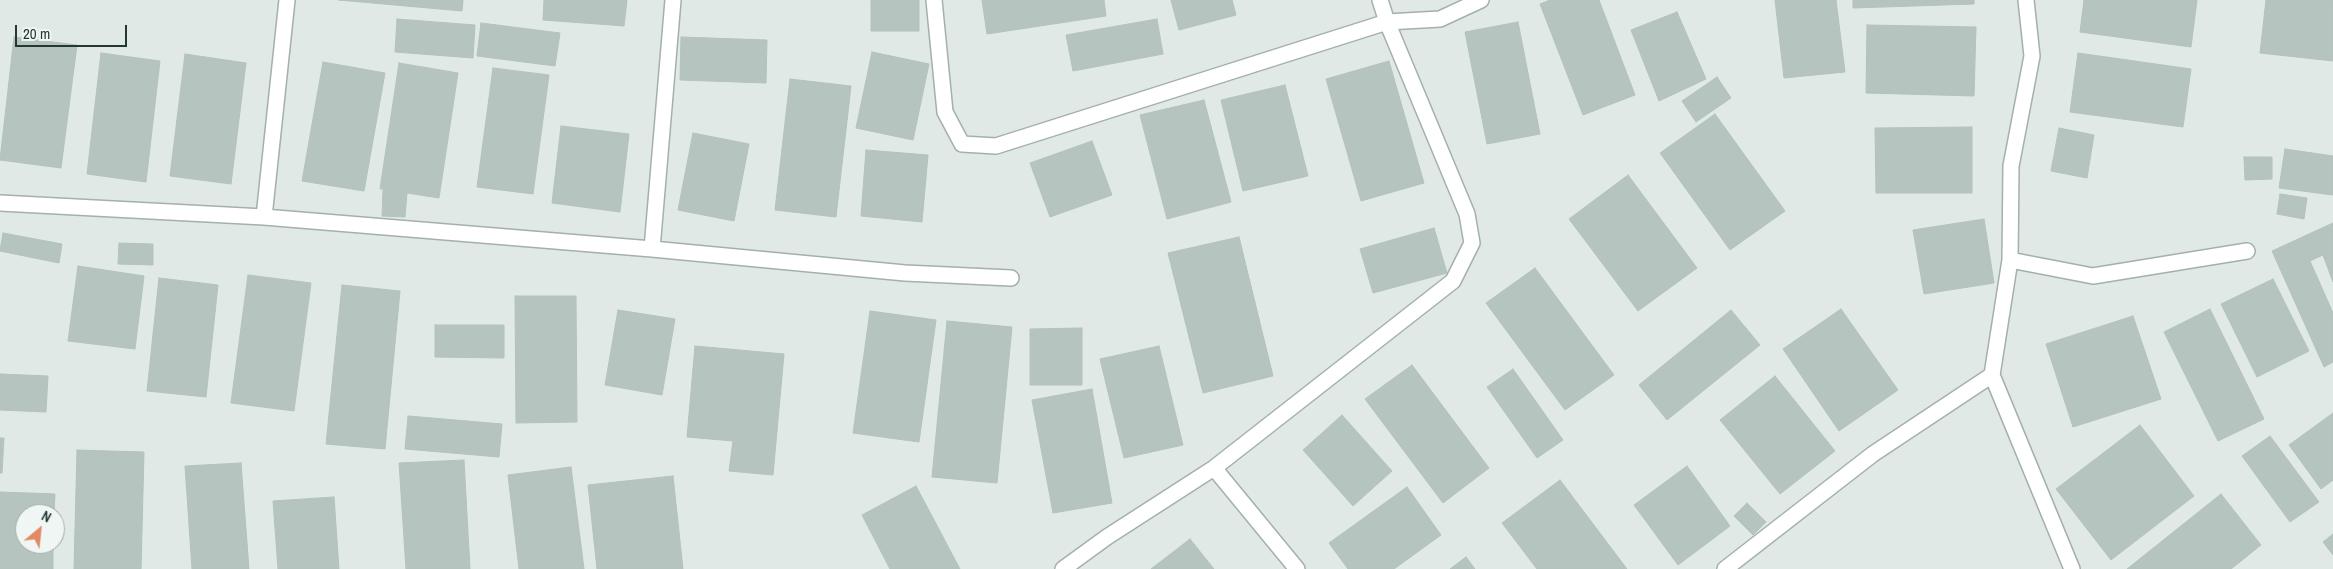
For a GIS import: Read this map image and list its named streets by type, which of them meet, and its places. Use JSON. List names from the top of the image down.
{
  "scale_bar": "20 m",
  "north": "top right"
}
